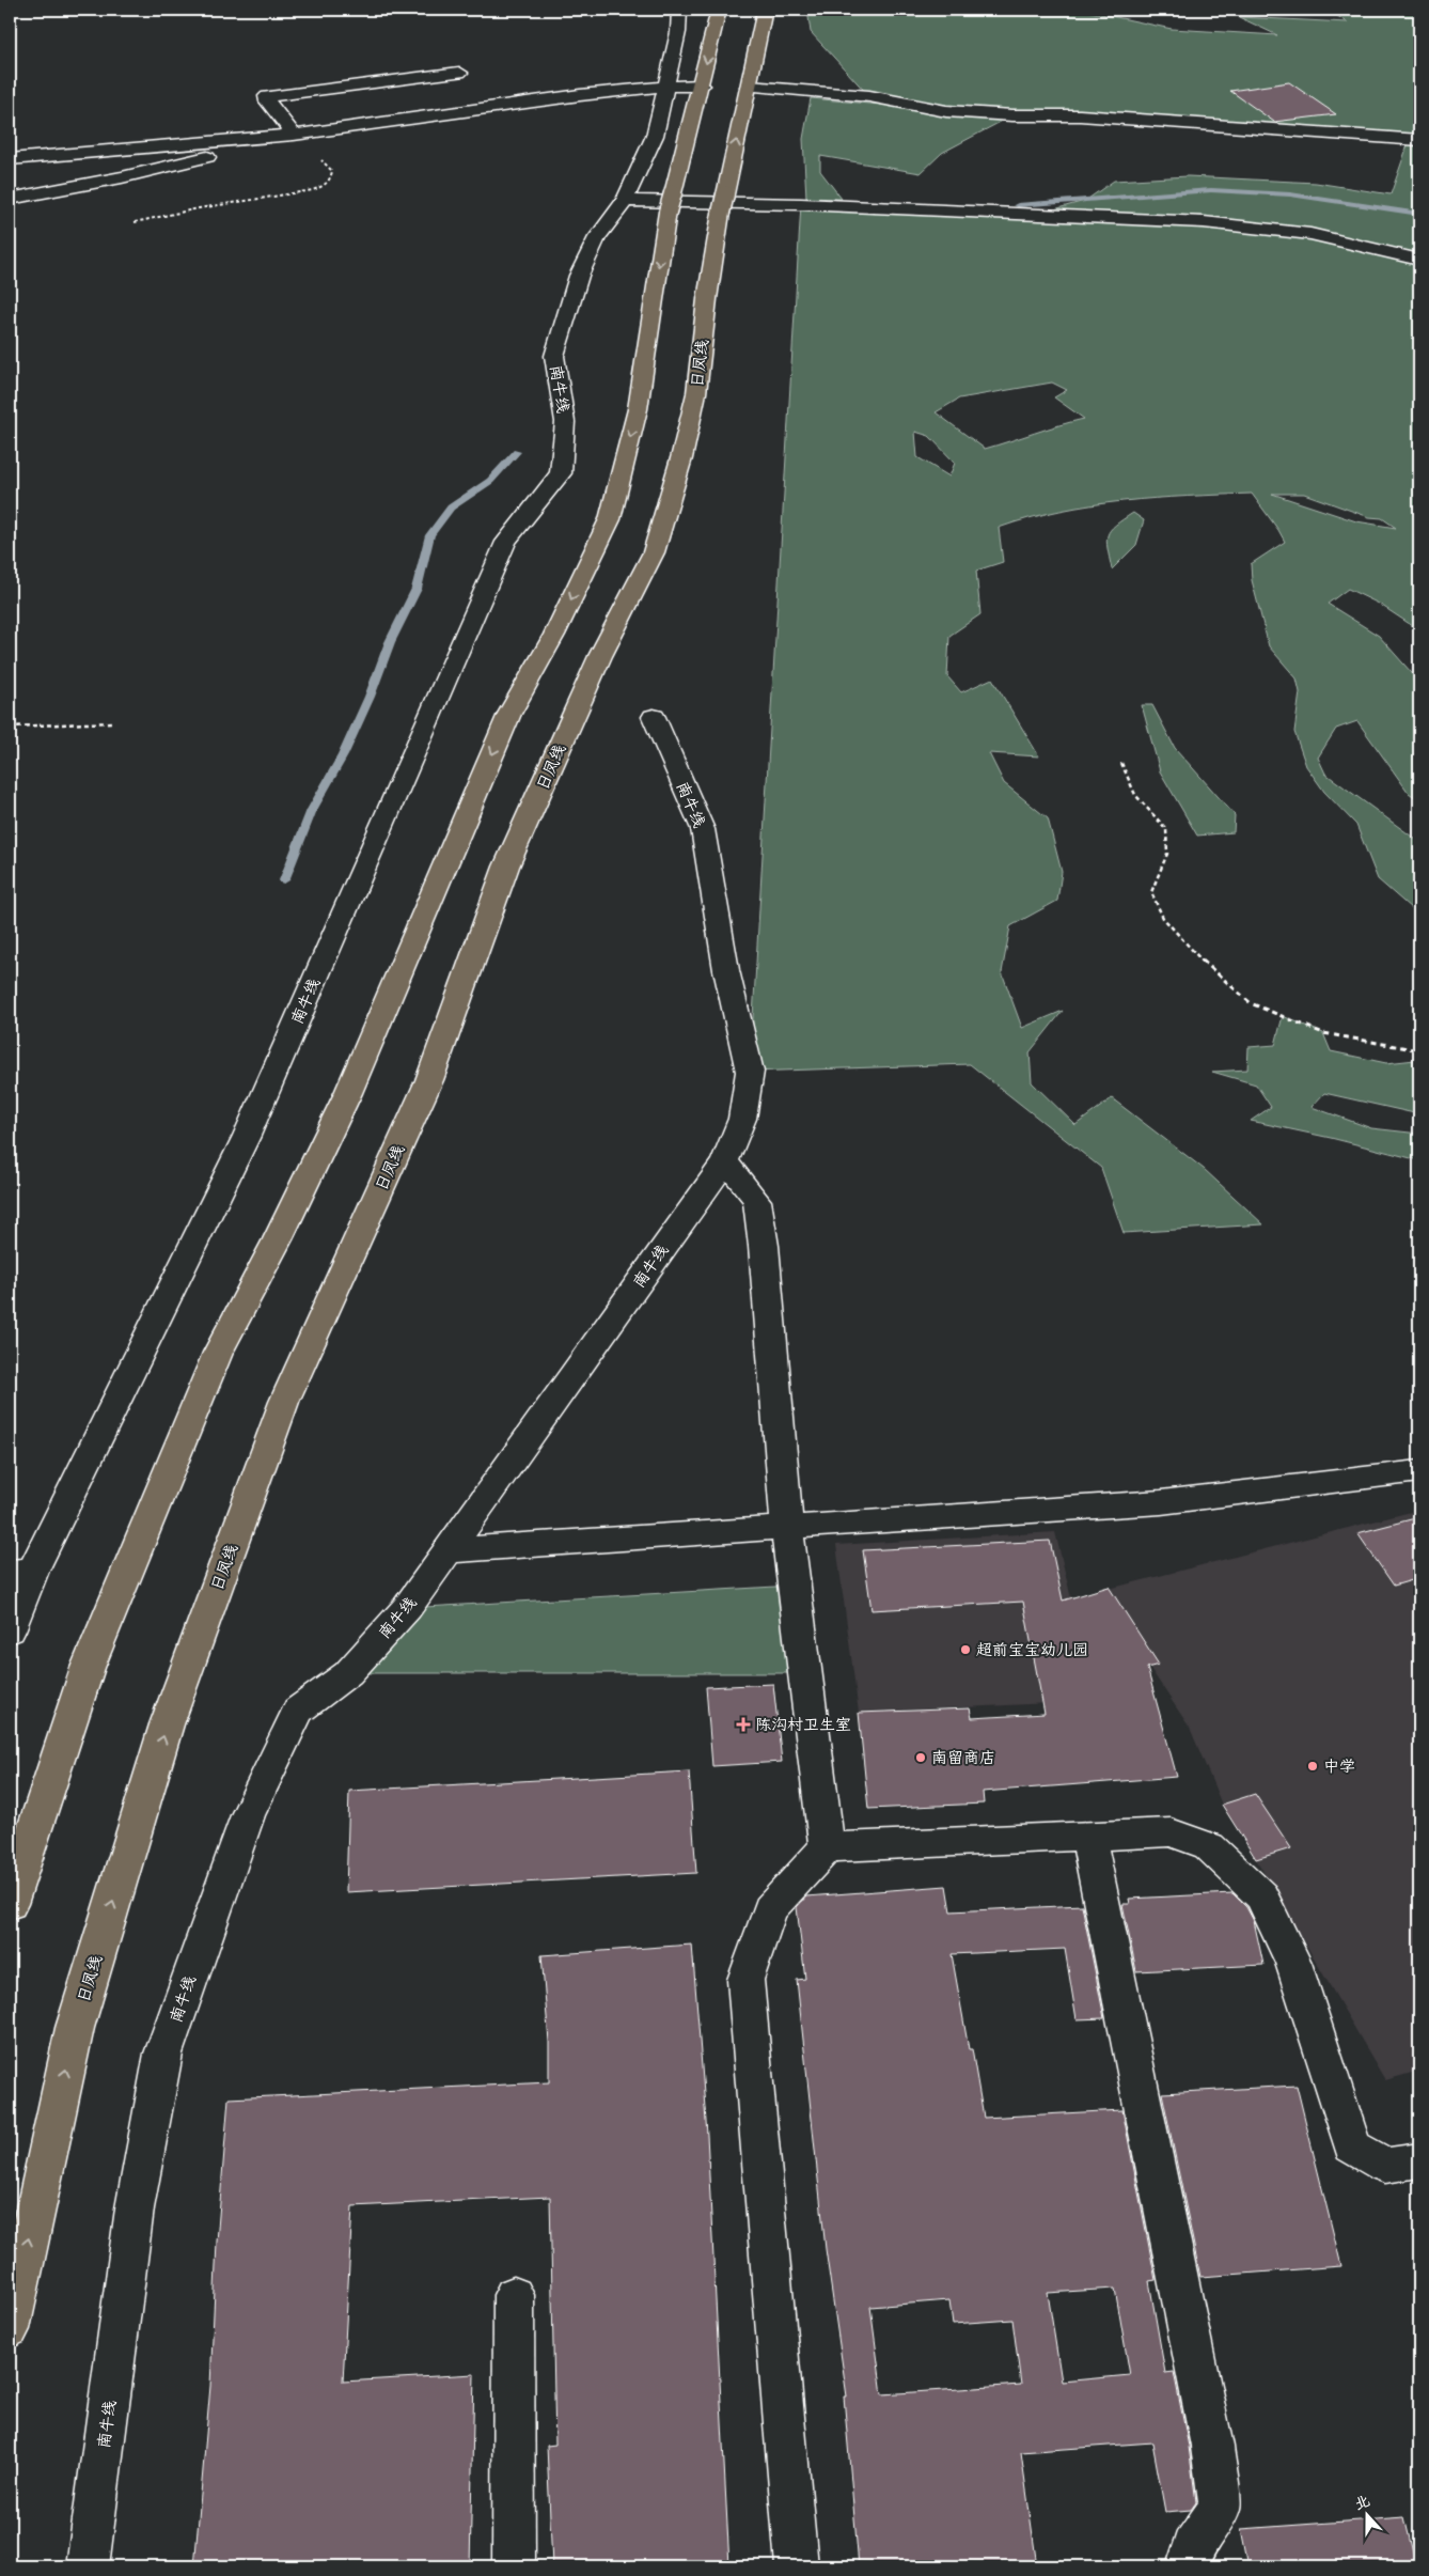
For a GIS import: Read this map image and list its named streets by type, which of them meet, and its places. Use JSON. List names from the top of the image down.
{
  "streets": {
    "highway": ["日凤线"],
    "street": ["南牛线"]
  },
  "places": {
    "other": ["超前宝宝幼儿园", "南留商店", "中学"],
    "health": ["陈沟村卫生室"]
  },
  "north": "top"
}
